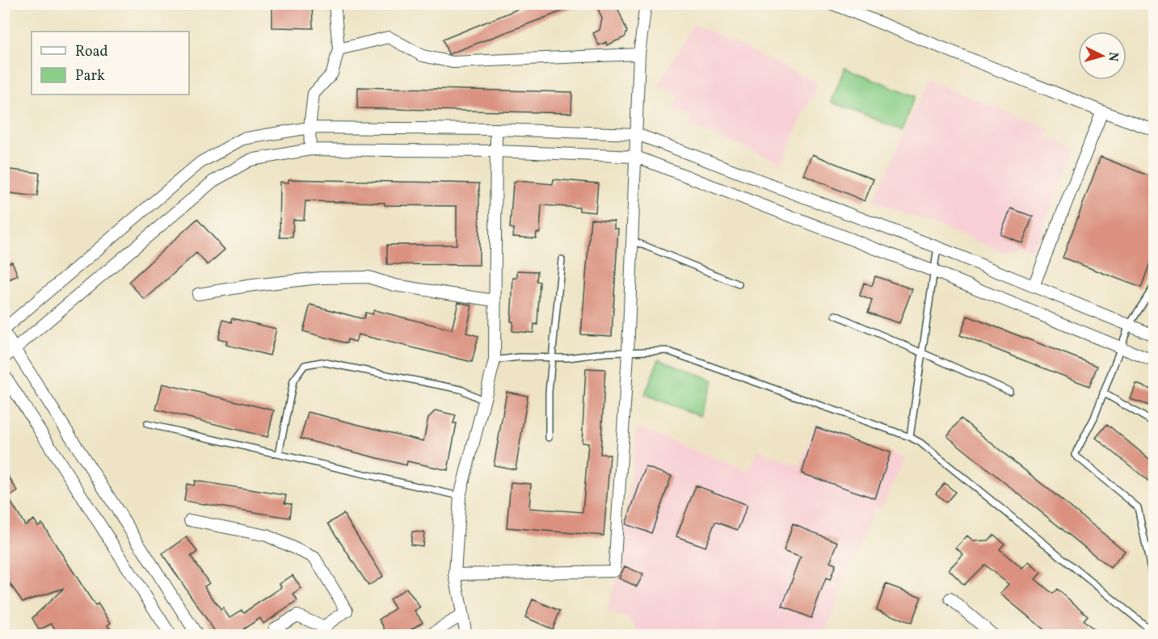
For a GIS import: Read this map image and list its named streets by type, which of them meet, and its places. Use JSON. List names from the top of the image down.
{
  "legend": ["Road", "Park"],
  "north": "right"
}
